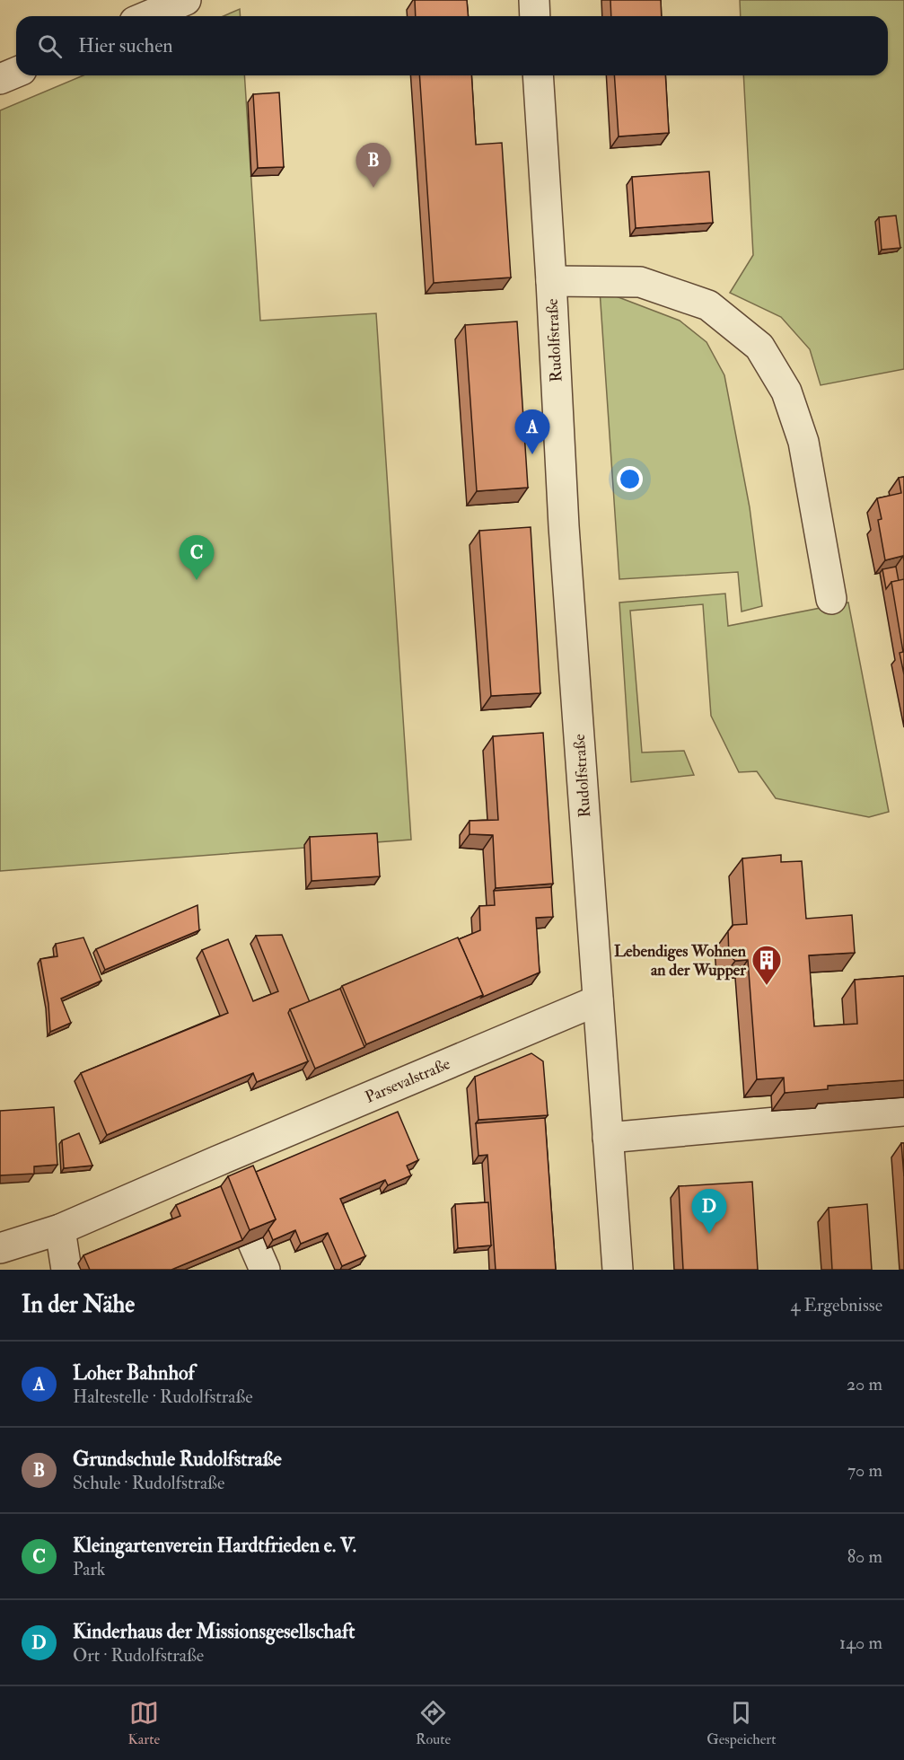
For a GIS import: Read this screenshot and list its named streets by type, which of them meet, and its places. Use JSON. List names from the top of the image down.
{
  "streets": {
    "street": ["Rudolfstraße", "Parsevalstraße"]
  },
  "crossings": [
    ["Rudolfstraße", "Parsevalstraße"]
  ],
  "places": {
    "building": ["Lebendiges Wohnen an der Wupper"]
  },
  "page": {
    "search": "Hier suchen",
    "pins": [
      "B",
      "A",
      "C",
      "D"
    ],
    "heading": ["In der Nähe", "4 Ergebnisse"],
    "list": [
      {
        "mark": "A",
        "name": "Loher Bahnhof",
        "note": "Haltestelle · Rudolfstraße",
        "value": "20 m"
      },
      {
        "mark": "B",
        "name": "Grundschule Rudolfstraße",
        "note": "Schule · Rudolfstraße",
        "value": "70 m"
      },
      {
        "mark": "C",
        "name": "Kleingartenverein Hardtfrieden e. V.",
        "note": "Park",
        "value": "80 m"
      },
      {
        "mark": "D",
        "name": "Kinderhaus der Missionsgesellschaft",
        "note": "Ort · Rudolfstraße",
        "value": "140 m"
      }
    ],
    "nav": ["Karte", "Route", "Gespeichert"]
  }
}
